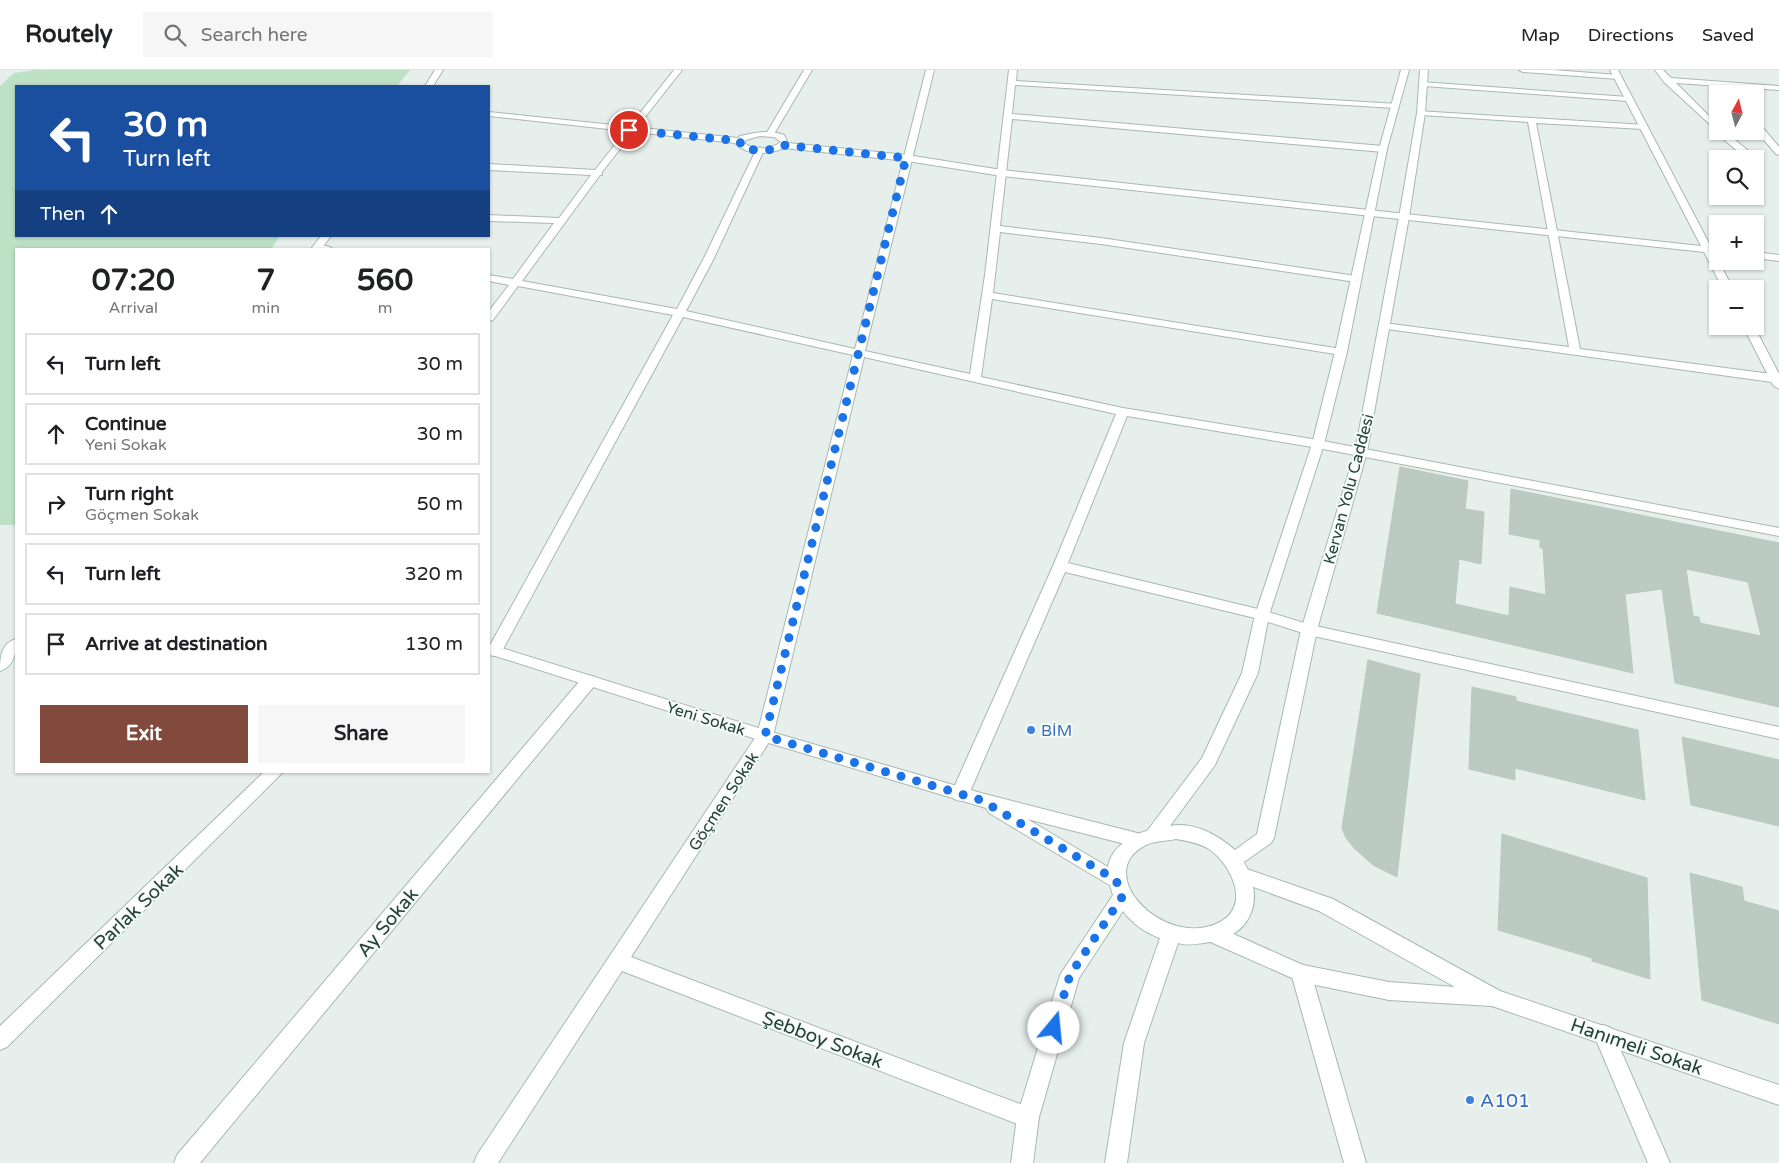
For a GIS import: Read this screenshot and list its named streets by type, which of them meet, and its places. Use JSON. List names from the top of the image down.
{
  "streets": {
    "street": [
      "Kervan Yolu Caddesi",
      "Yeni Sokak",
      "Göçmen Sokak",
      "Parlak Sokak",
      "Ay Sokak",
      "Şebboy Sokak",
      "Hanımeli Sokak"
    ]
  },
  "crossings": [
    ["Yeni Sokak", "Göçmen Sokak"],
    ["Yeni Sokak", "Ay Sokak"],
    ["Göçmen Sokak", "Şebboy Sokak"]
  ],
  "places": ["BİM", "A101"],
  "north": "top",
  "page": {
    "header": "Routely",
    "search": "Search here",
    "nav": ["Map", "Directions", "Saved"],
    "map_buttons": ["+", "−"],
    "turn": ["30 m", "Turn left"],
    "then": "Then",
    "eta": [
      "07:20",
      "Arrival",
      "7",
      "min",
      "560",
      "m"
    ],
    "list": [
      {
        "name": "Turn left",
        "value": "30 m"
      },
      {
        "name": "Continue",
        "note": "Yeni Sokak",
        "value": "30 m"
      },
      {
        "name": "Turn right",
        "note": "Göçmen Sokak",
        "value": "50 m"
      },
      {
        "name": "Turn left",
        "value": "320 m"
      },
      {
        "name": "Arrive at destination",
        "value": "130 m"
      }
    ],
    "buttons": ["Exit", "Share"]
  }
}
